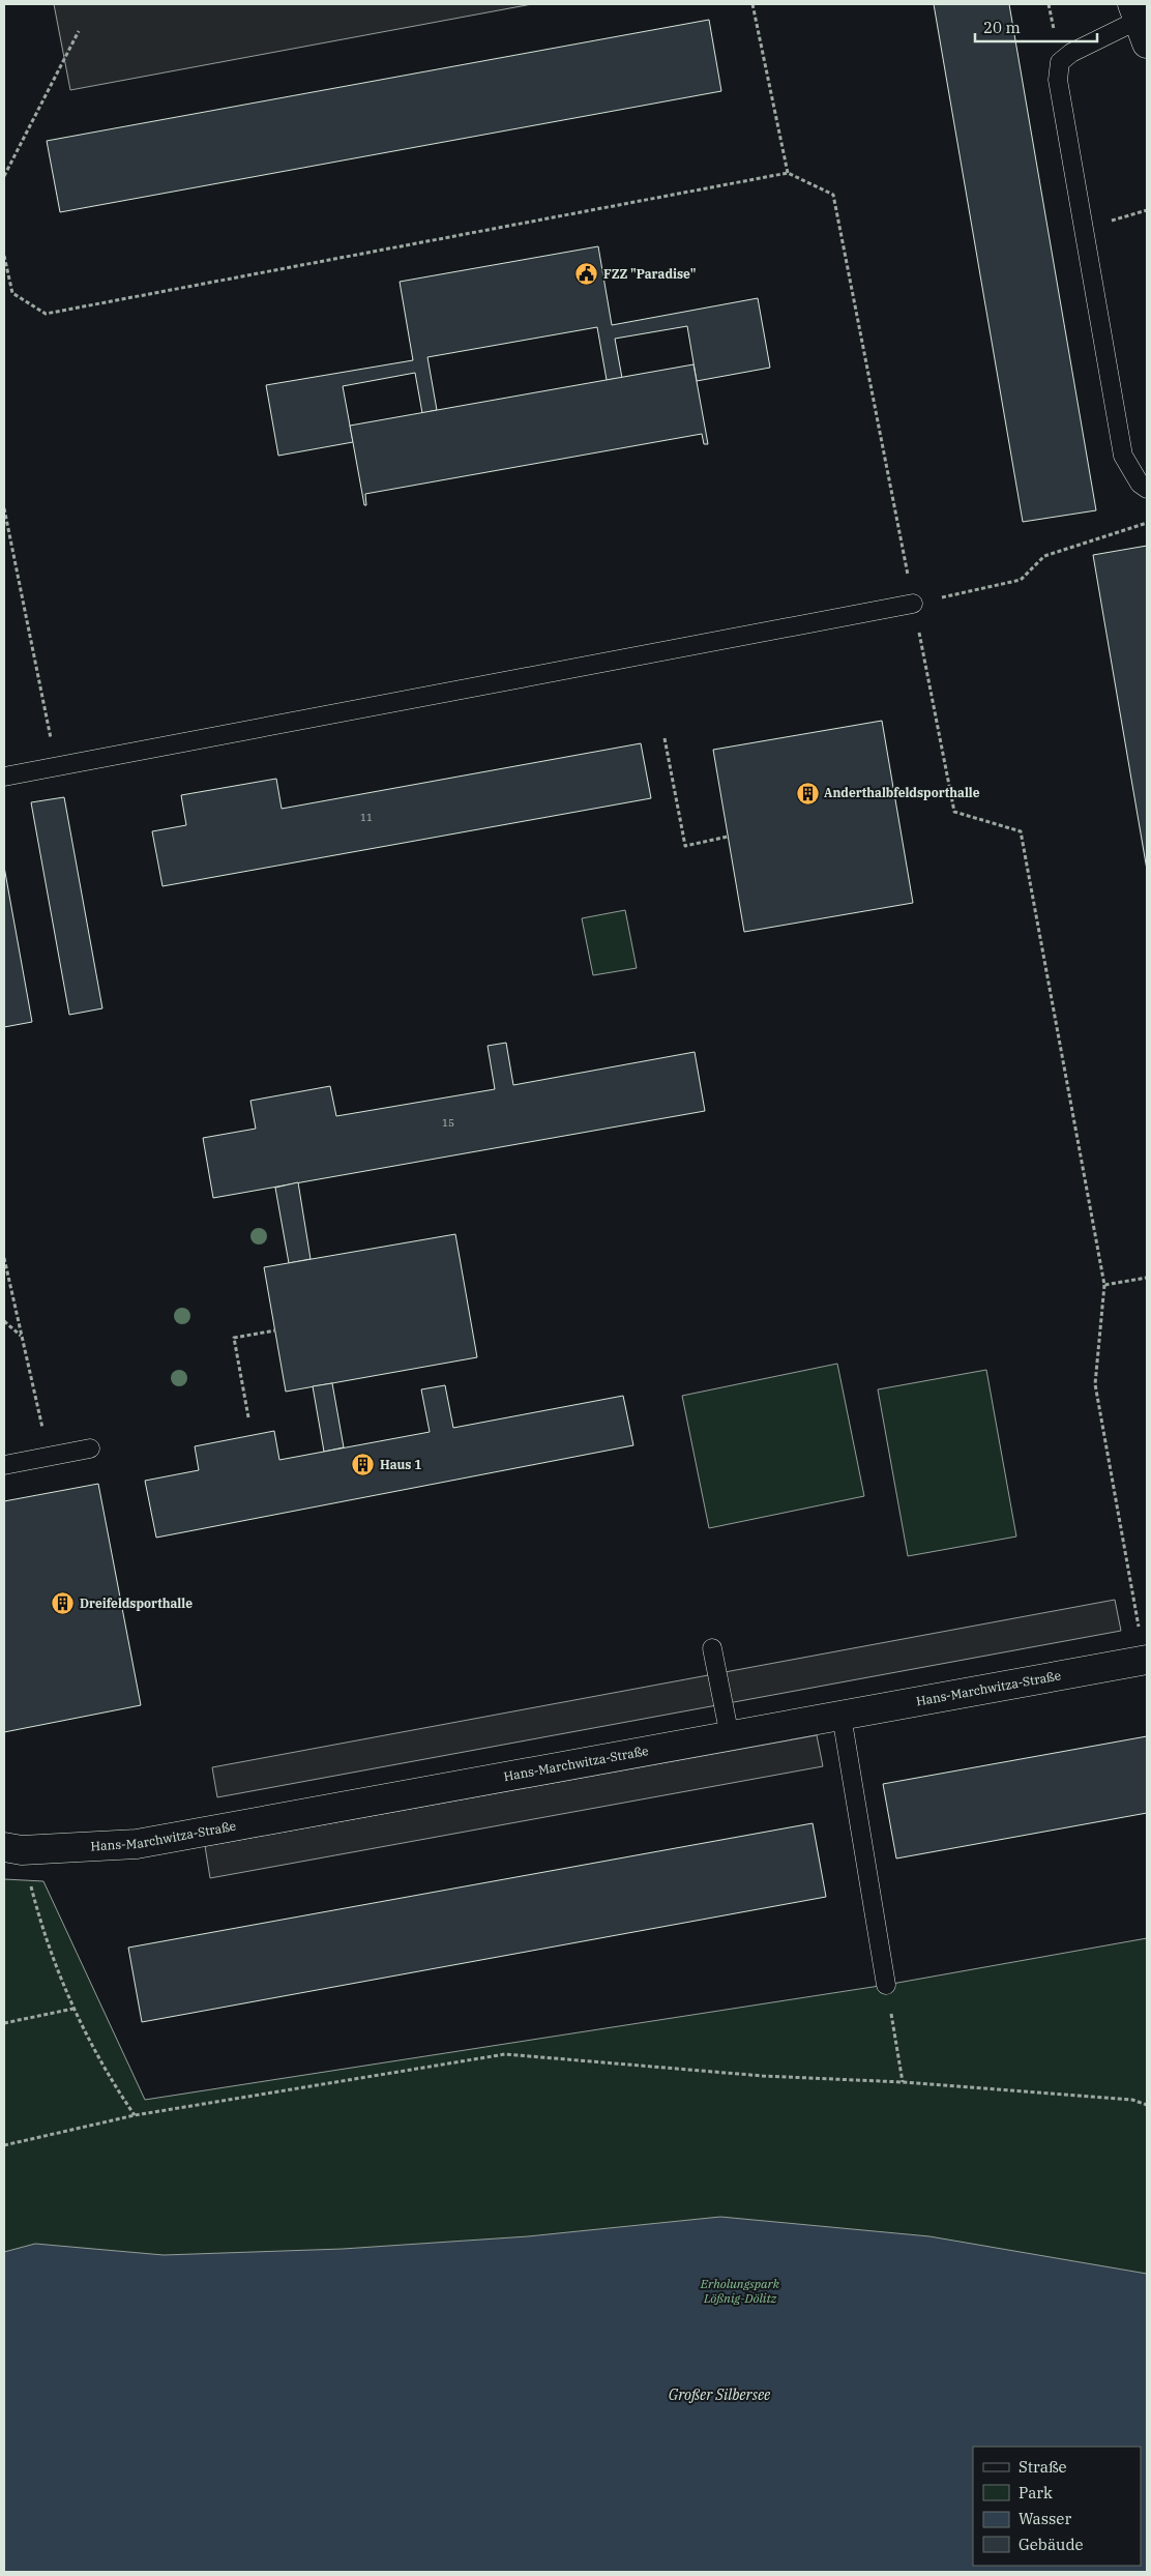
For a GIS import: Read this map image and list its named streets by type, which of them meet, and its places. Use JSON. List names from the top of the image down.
{
  "streets": {
    "street": ["Hans-Marchwitza-Straße"]
  },
  "water": ["Großer Silbersee"],
  "parks": ["Erholungspark Lößnig-Dölitz"],
  "places": {
    "public building": ["FZZ \"Paradise\""],
    "building": ["Anderthalbfeldsporthalle", "Haus 1", "Dreifeldsporthalle"]
  },
  "house_numbers": ["11", "15"],
  "legend": [
    "Straße",
    "Park",
    "Wasser",
    "Gebäude"
  ],
  "scale_bar": "20 m"
}
